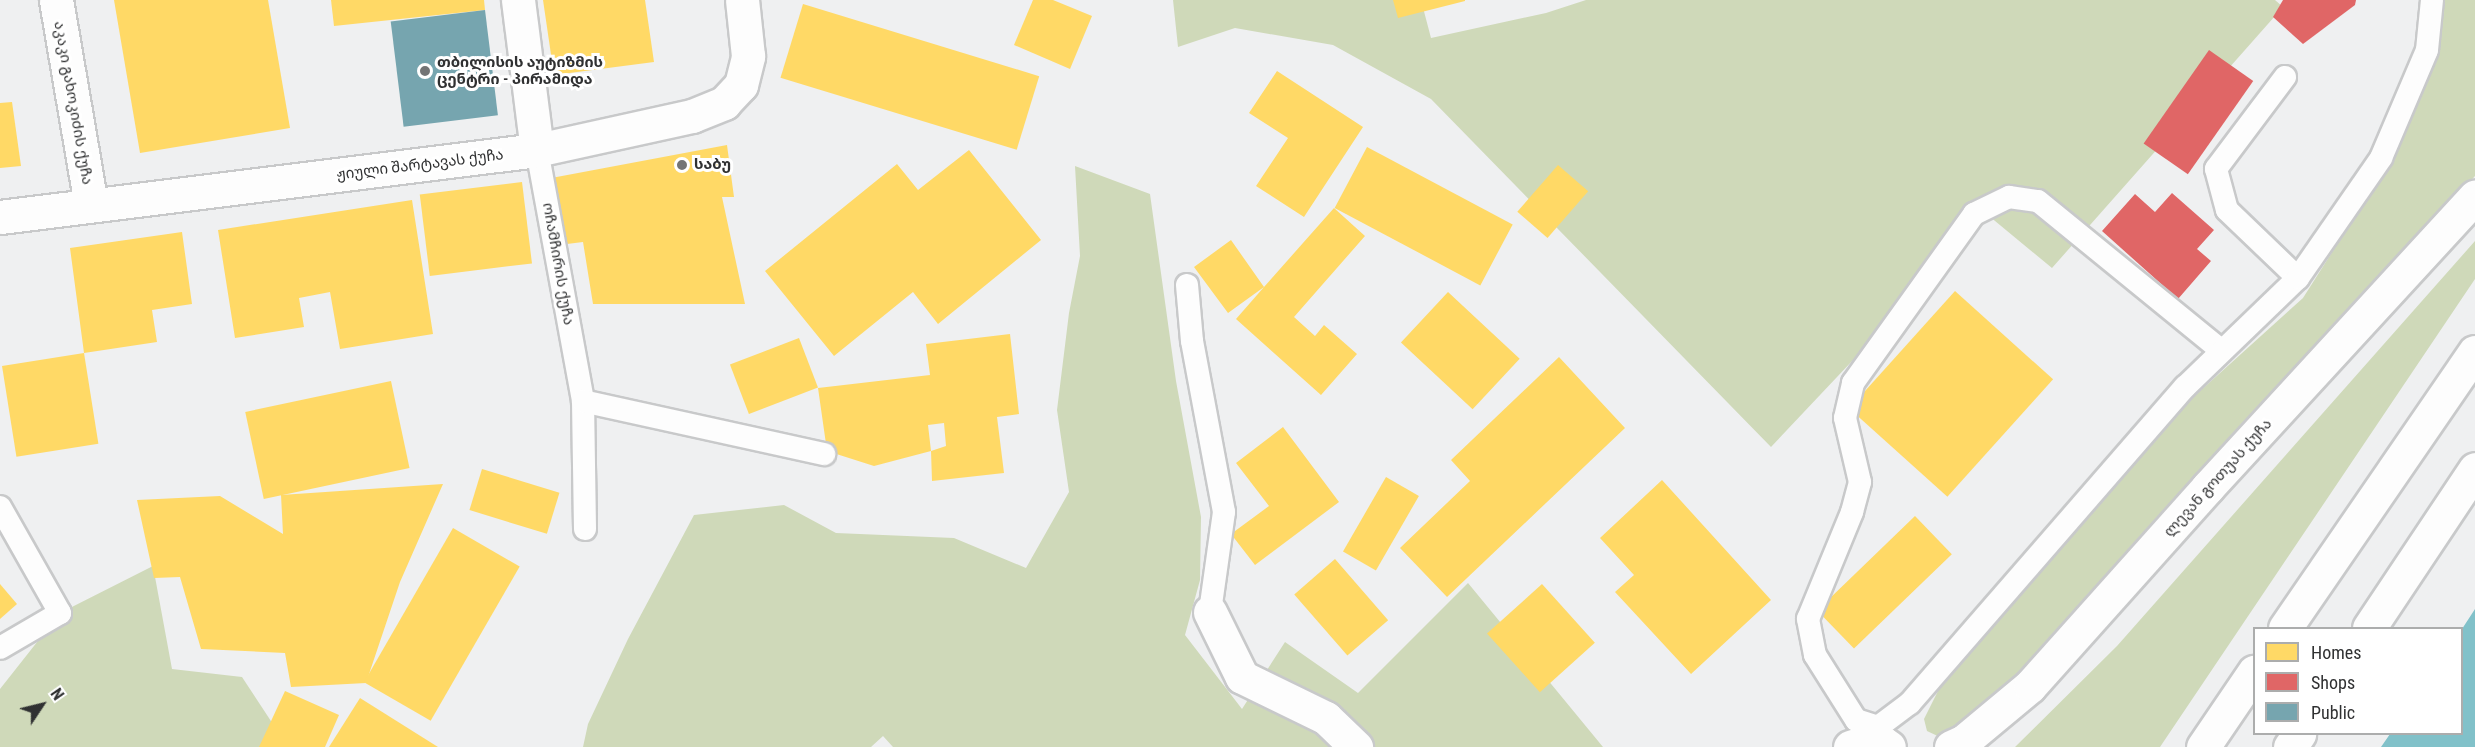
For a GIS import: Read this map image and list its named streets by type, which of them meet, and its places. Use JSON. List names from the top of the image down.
{
  "streets": {
    "main road": [
      "აკაკი გახოკიძის ქუჩა",
      "ჟიული შარტავას ქუჩა",
      "ოჩამჩირის ქუჩა",
      "ლევან გოთუას ქუჩა"
    ]
  },
  "crossings": [
    ["აკაკი გახოკიძის ქუჩა", "ჟიული შარტავას ქუჩა"],
    ["ჟიული შარტავას ქუჩა", "ოჩამჩირის ქუჩა"]
  ],
  "places": ["თბილისის აუტიზმის ცენტრი - პირამიდა", "საბუ"],
  "legend": ["Homes", "Shops", "Public"],
  "north": "top right"
}
